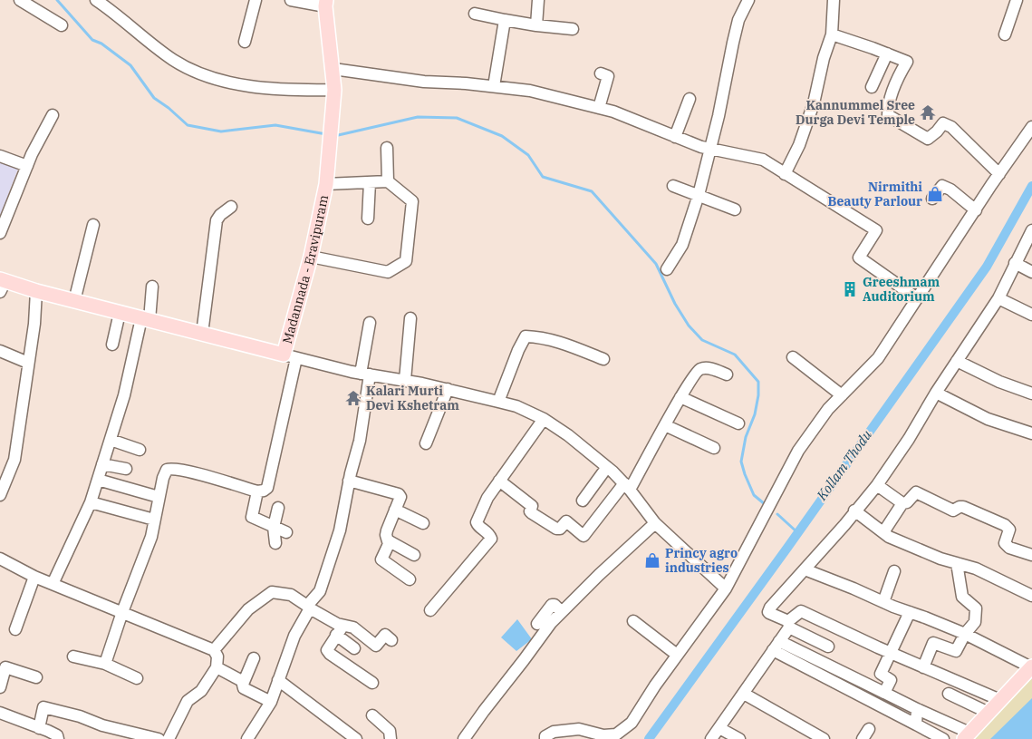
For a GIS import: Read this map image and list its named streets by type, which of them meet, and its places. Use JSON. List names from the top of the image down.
{
  "streets": {
    "main road": ["Madannada - Eravipuram"]
  },
  "water": ["Kollam Thodu"],
  "places": {
    "temple": ["Kannummel Sree Durga Devi Temple", "Kalari Murti Devi Kshetram"],
    "shop": ["Nirmithi Beauty Parlour", "Princy agro industries"],
    "building": ["Greeshmam Auditorium"]
  }
}
